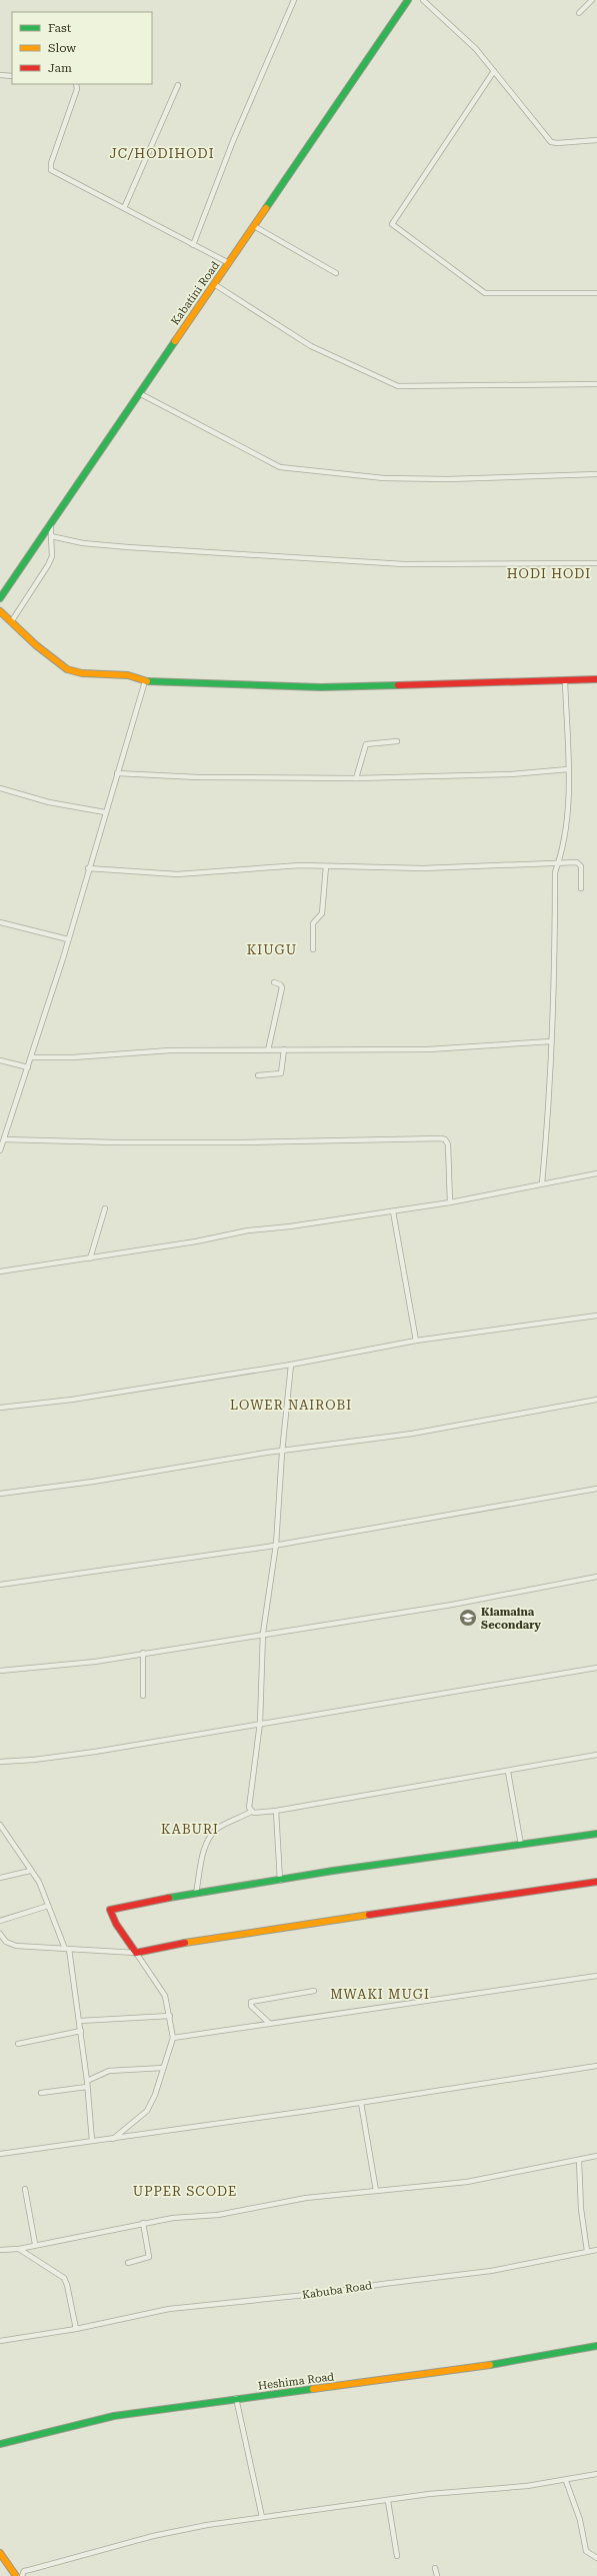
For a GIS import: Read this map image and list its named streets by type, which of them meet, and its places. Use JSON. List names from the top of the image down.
{
  "streets": {
    "main road": ["Kabatini Road", "Heshima Road"],
    "street": ["Kabuba Road"]
  },
  "districts": [
    "JC/HODIHODI",
    "HODI HODI",
    "KIUGU",
    "LOWER NAIROBI",
    "KABURI",
    "MWAKI MUGI",
    "UPPER SCODE"
  ],
  "places": {
    "school or university": ["Kiamaina Secondary"]
  },
  "legend": ["Fast", "Slow", "Jam"]
}
